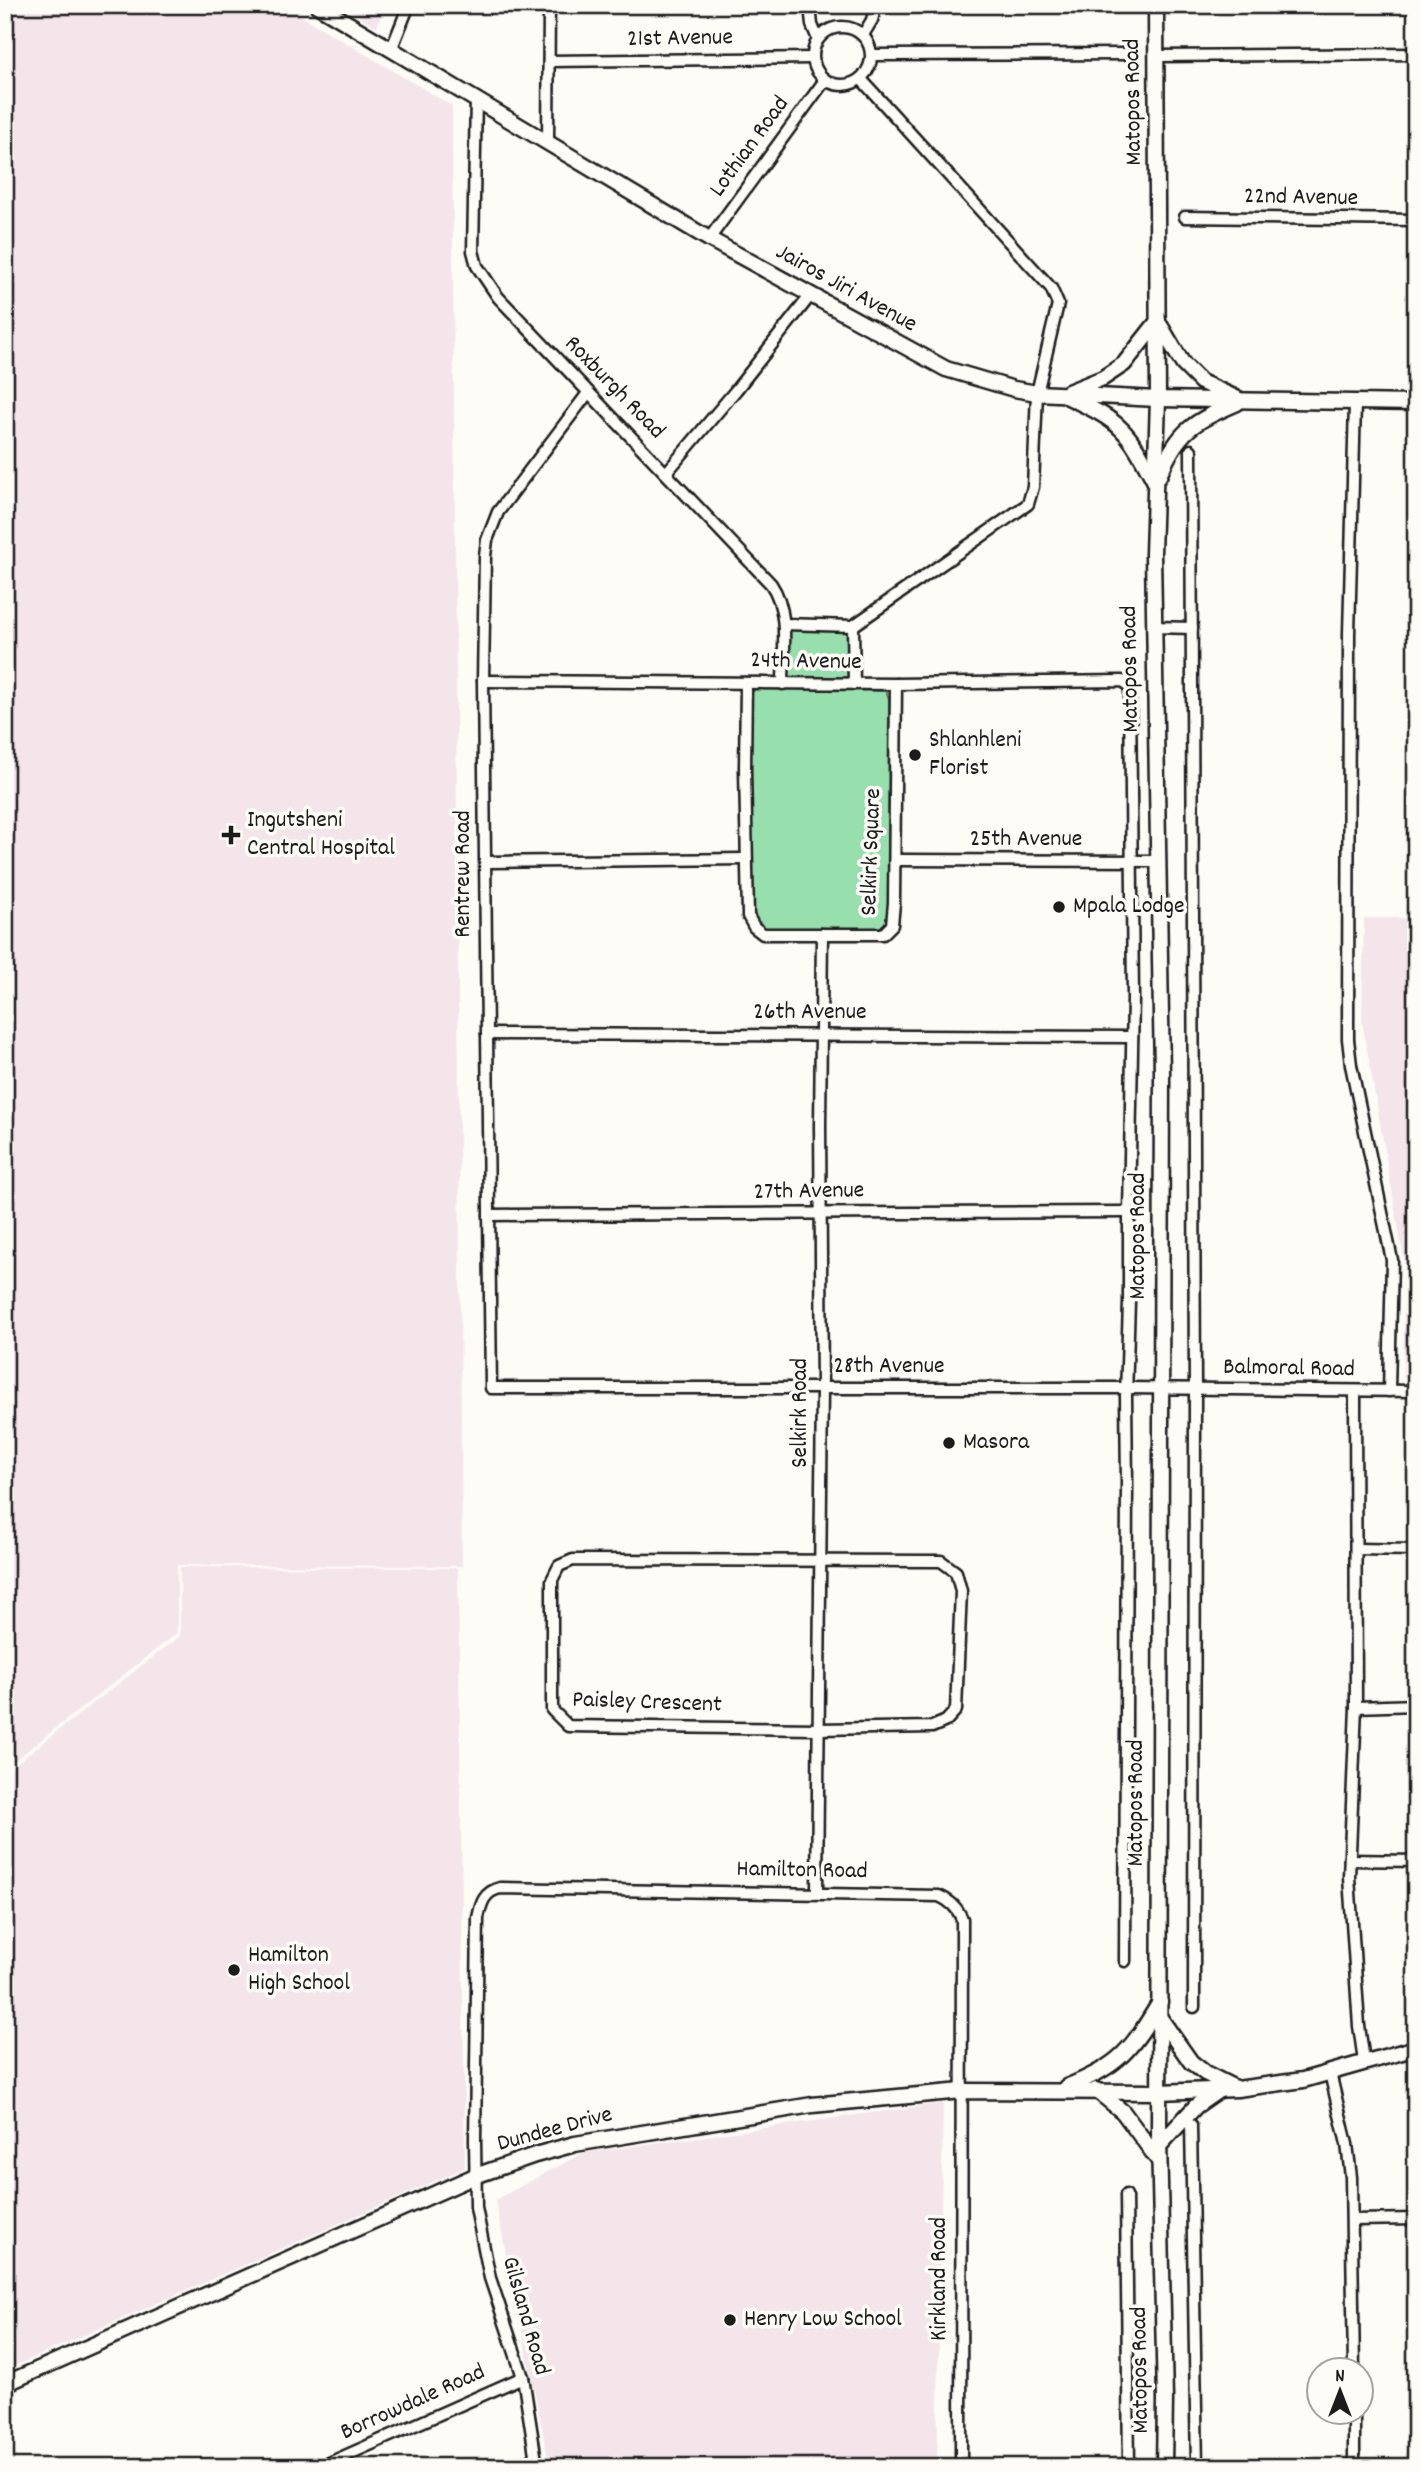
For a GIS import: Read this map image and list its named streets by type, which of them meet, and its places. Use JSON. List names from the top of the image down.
{
  "streets": {
    "main road": ["Matopos Road", "Jairos Jiri Avenue", "Dundee Drive"],
    "street": [
      "21st Avenue",
      "Lothian Road",
      "22nd Avenue",
      "Roxburgh Road",
      "24th Avenue",
      "25th Avenue",
      "Selkirk Square",
      "Rentrew Road",
      "26th Avenue",
      "27th Avenue",
      "28th Avenue",
      "Balmoral Road",
      "Selkirk Road",
      "Paisley Crescent",
      "Hamilton Road",
      "Kirkland Road",
      "Gilsland Road",
      "Borrowdale Road"
    ]
  },
  "crossings": [
    ["21st Avenue", "Lothian Road"],
    ["Matopos Road", "Jairos Jiri Avenue"],
    ["Matopos Road", "25th Avenue"],
    ["Matopos Road", "28th Avenue"],
    ["Matopos Road", "Balmoral Road"],
    ["Matopos Road", "Dundee Drive"],
    ["Lothian Road", "Jairos Jiri Avenue"],
    ["Jairos Jiri Avenue", "Roxburgh Road"],
    ["Roxburgh Road", "24th Avenue"],
    ["Roxburgh Road", "Rentrew Road"],
    ["24th Avenue", "25th Avenue"],
    ["24th Avenue", "Selkirk Square"],
    ["24th Avenue", "Rentrew Road"],
    ["25th Avenue", "Selkirk Square"],
    ["Selkirk Square", "Selkirk Road"],
    ["Rentrew Road", "26th Avenue"],
    ["Rentrew Road", "27th Avenue"],
    ["Rentrew Road", "28th Avenue"],
    ["26th Avenue", "Selkirk Road"],
    ["27th Avenue", "Selkirk Road"],
    ["28th Avenue", "Balmoral Road"],
    ["28th Avenue", "Selkirk Road"],
    ["Selkirk Road", "Paisley Crescent"],
    ["Selkirk Road", "Hamilton Road"],
    ["Hamilton Road", "Dundee Drive"],
    ["Hamilton Road", "Kirkland Road"],
    ["Hamilton Road", "Gilsland Road"],
    ["Dundee Drive", "Kirkland Road"],
    ["Dundee Drive", "Gilsland Road"],
    ["Gilsland Road", "Borrowdale Road"]
  ],
  "places": {
    "other": [
      "Shlanhleni Florist",
      "Mpala Lodge",
      "Masora",
      "Hamilton High School",
      "Henry Low School"
    ],
    "health": ["Ingutsheni Central Hospital"]
  },
  "north": "top"
}
